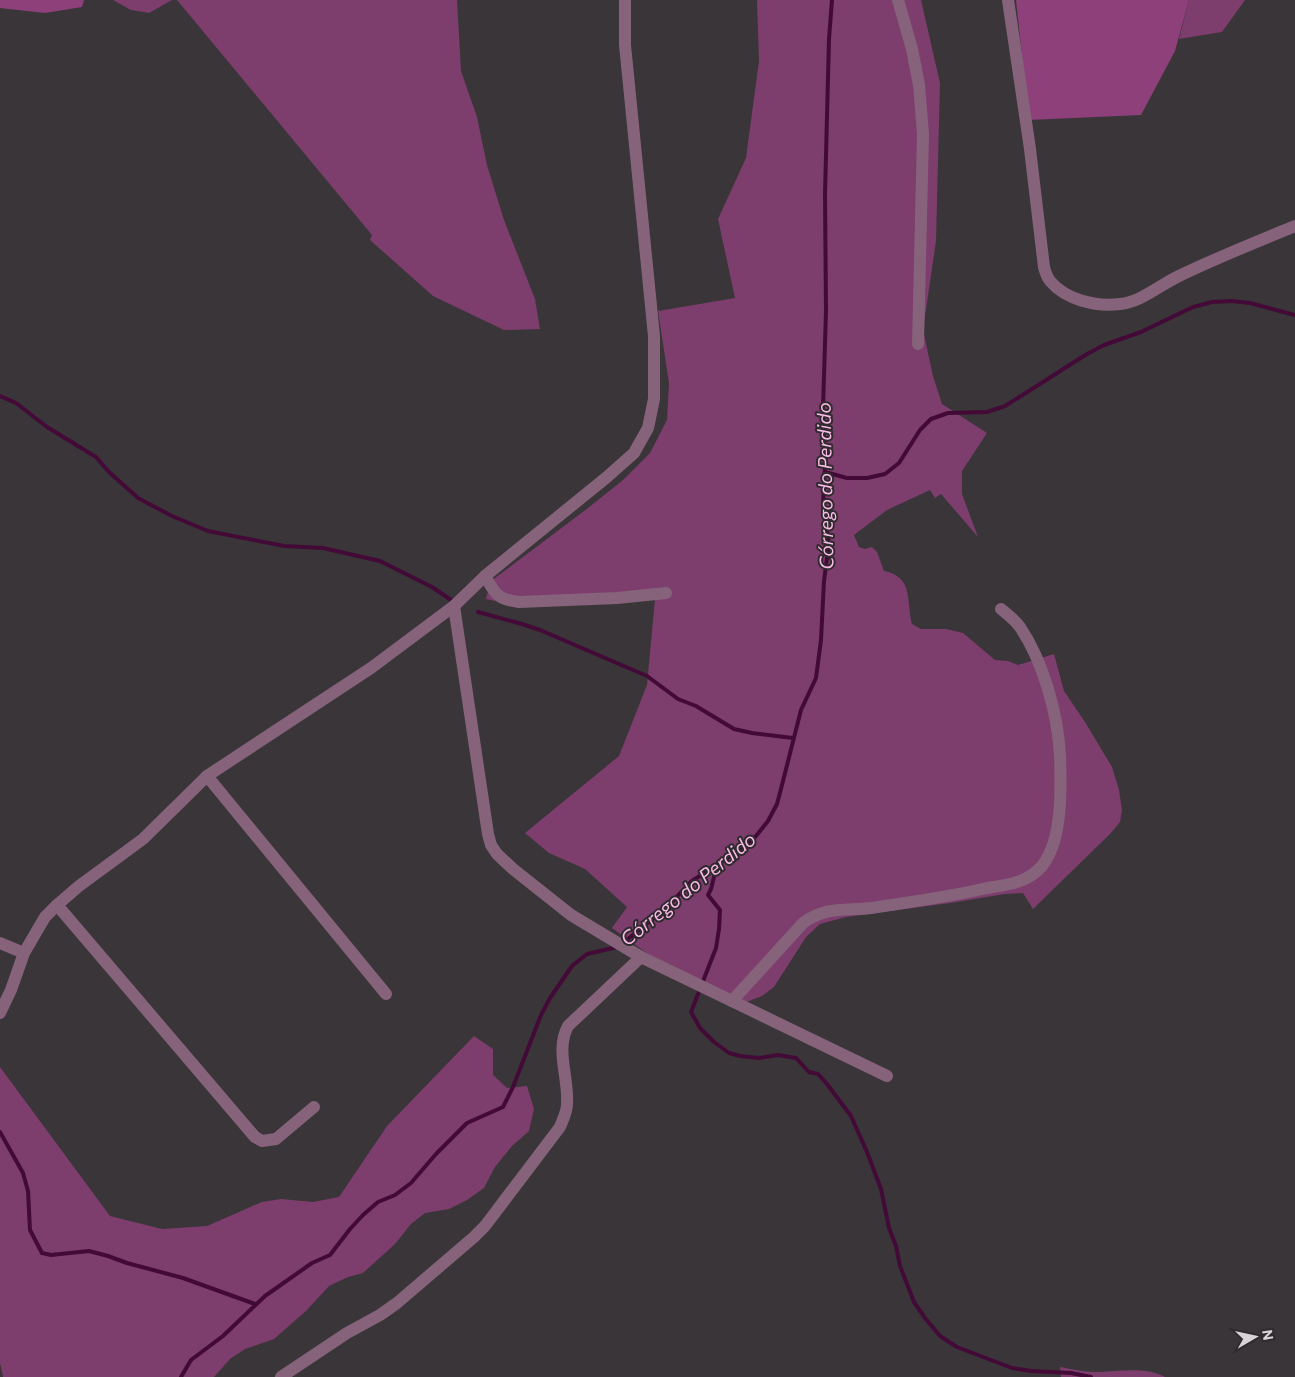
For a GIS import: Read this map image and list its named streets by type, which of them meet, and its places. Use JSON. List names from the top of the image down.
{
  "water": ["Córrego do Perdido"],
  "north": "right"
}
